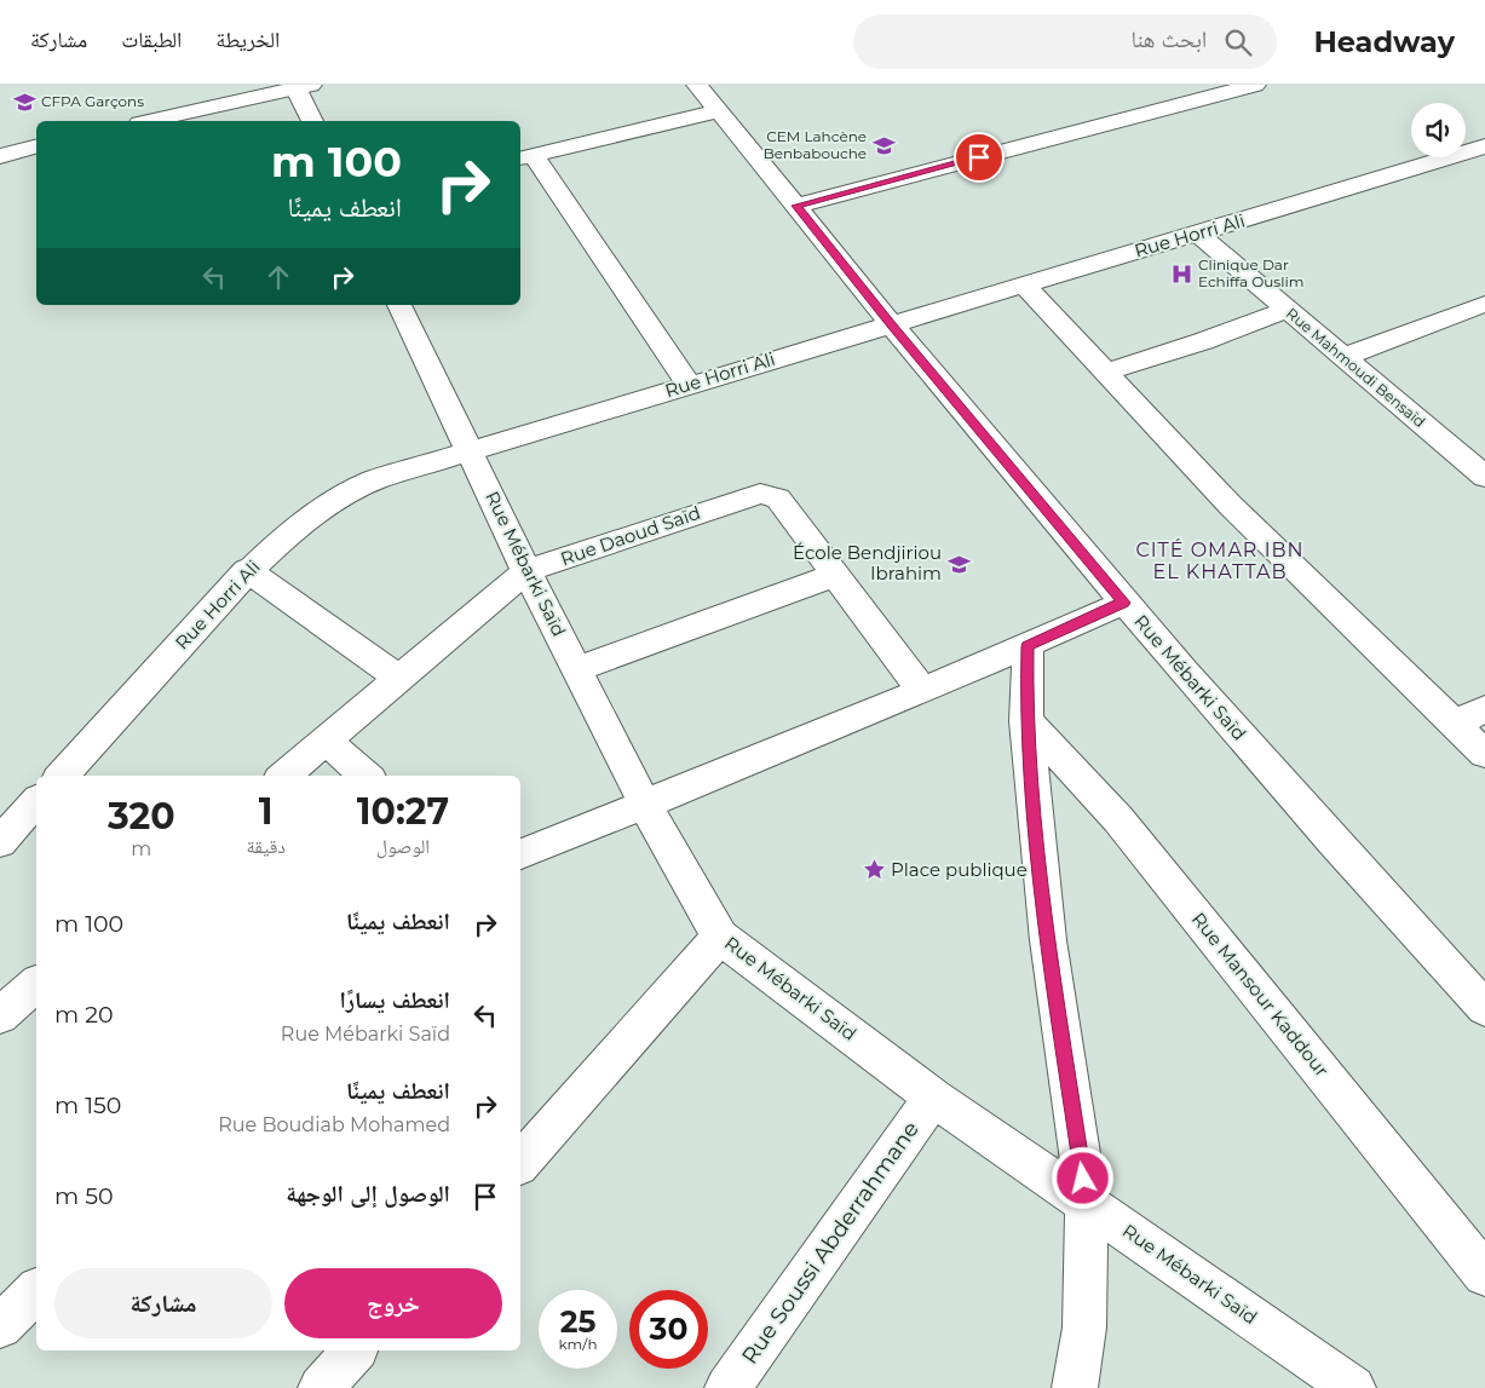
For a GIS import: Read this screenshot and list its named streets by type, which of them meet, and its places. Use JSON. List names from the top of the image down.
{
  "streets": {
    "street": [
      "Rue Horri Ali",
      "Rue Mahmoudi Bensaïd",
      "Rue Daoud Saïd",
      "Rue Mébarki Saïd",
      "Rue Mansour Kaddour",
      "Rue Soussi Abderrahmane"
    ]
  },
  "crossings": [
    ["Rue Horri Ali", "Rue Mahmoudi Bensaïd"],
    ["Rue Horri Ali", "Rue Mébarki Saïd"],
    ["Rue Daoud Saïd", "Rue Mébarki Saïd"],
    ["Rue Mébarki Saïd", "Rue Soussi Abderrahmane"]
  ],
  "districts": ["CITÉ OMAR IBN EL KHATTAB"],
  "places": {
    "school or university": ["CFPA Garçons", "CEM Lahcène Benbabouche", "École Bendjiriou Ibrahim"],
    "hospital": ["Clinique Dar Echiffa Ouslim"],
    "place": ["Place publique"]
  },
  "page": {
    "header": "Headway",
    "search": "ابحث هنا",
    "nav": ["الخريطة", "الطبقات", "مشاركة"],
    "turn": ["100 m", "انعطف يمينًا"],
    "eta": [
      "10:27",
      "الوصول",
      "1",
      "دقيقة",
      "320",
      "m"
    ],
    "list": [
      {
        "name": "انعطف يمينًا",
        "value": "100 m"
      },
      {
        "name": "انعطف يسارًا",
        "note": "Rue Mébarki Saïd",
        "value": "20 m"
      },
      {
        "name": "انعطف يمينًا",
        "note": "Rue Boudiab Mohamed",
        "value": "150 m"
      },
      {
        "name": "الوصول إلى الوجهة",
        "value": "50 m"
      }
    ],
    "buttons": ["خروج", "مشاركة"],
    "speed": "25 km/h",
    "limit": "30"
  }
}
